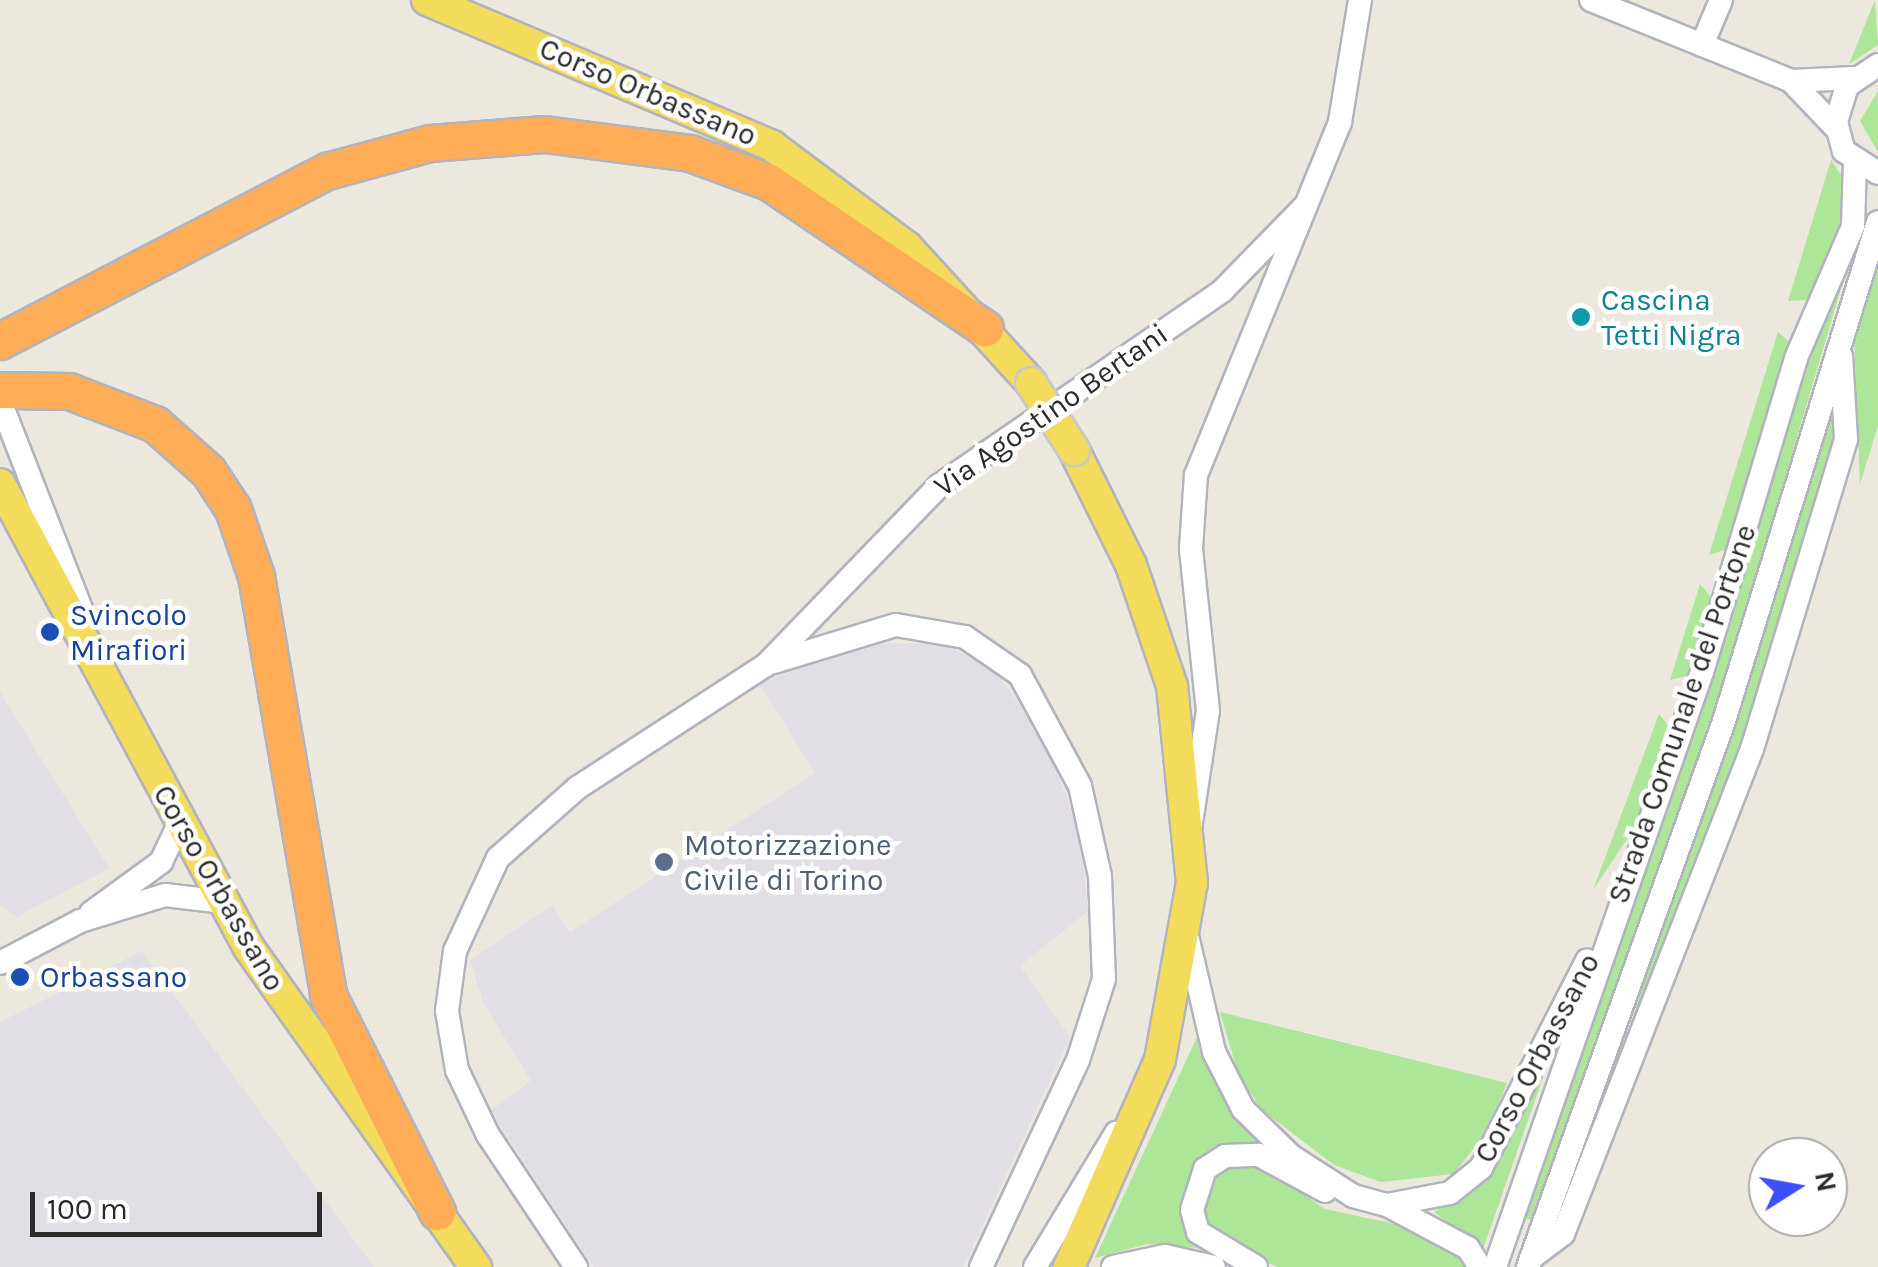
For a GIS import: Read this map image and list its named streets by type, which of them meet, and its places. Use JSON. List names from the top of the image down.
{
  "streets": {
    "main road": ["Corso Orbassano"],
    "street": ["Via Agostino Bertani", "Strada Comunale del Portone"]
  },
  "crossings": [
    ["Corso Orbassano", "Via Agostino Bertani"],
    ["Corso Orbassano", "Strada Comunale del Portone"]
  ],
  "places": [
    "Cascina Tetti Nigra",
    "Svincolo Mirafiori",
    "Motorizzazione Civile di Torino",
    "Orbassano"
  ],
  "scale_bar": "100 m",
  "north": "right"
}
